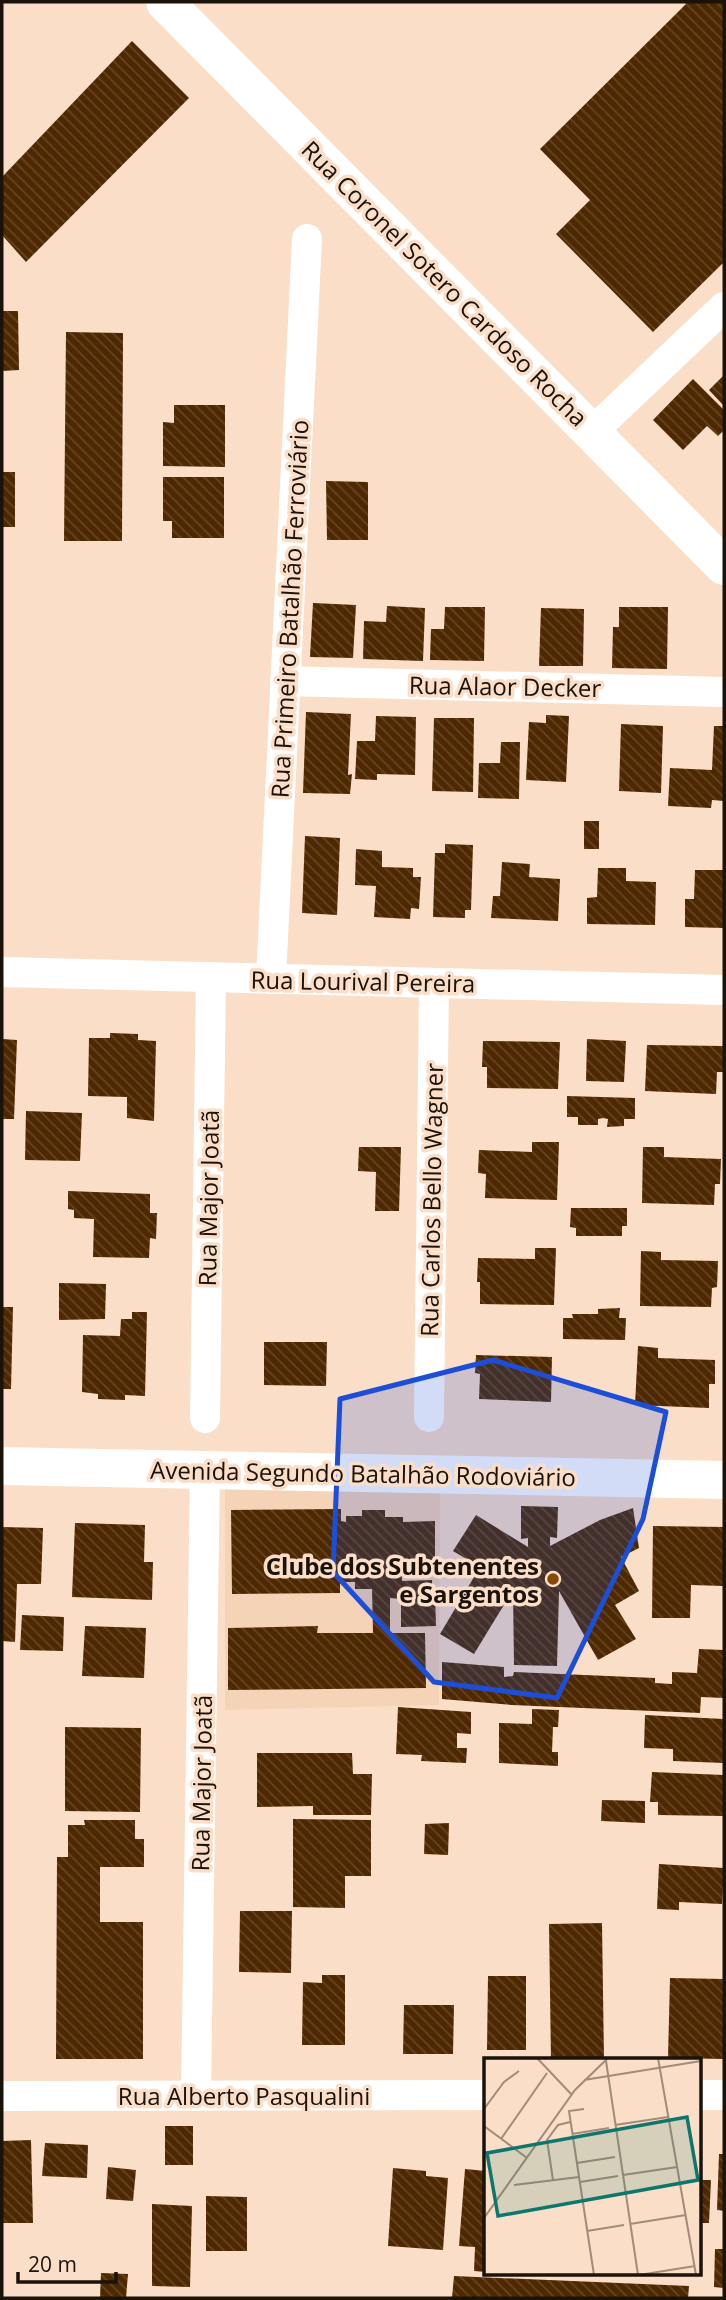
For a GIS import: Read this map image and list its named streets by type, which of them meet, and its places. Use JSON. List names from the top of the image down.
{
  "streets": {
    "street": [
      "Rua Coronel Sotero Cardoso Rocha",
      "Rua Primeiro Batalhão Ferroviário",
      "Rua Alaor Decker",
      "Rua Lourival Pereira",
      "Rua Major Joatã",
      "Rua Carlos Bello Wagner",
      "Avenida Segundo Batalhão Rodoviário",
      "Rua Alberto Pasqualini"
    ]
  },
  "crossings": [
    ["Rua Primeiro Batalhão Ferroviário", "Rua Alaor Decker"],
    ["Rua Primeiro Batalhão Ferroviário", "Rua Lourival Pereira"],
    ["Rua Lourival Pereira", "Rua Major Joatã"],
    ["Rua Lourival Pereira", "Rua Carlos Bello Wagner"],
    ["Rua Major Joatã", "Avenida Segundo Batalhão Rodoviário"],
    ["Rua Major Joatã", "Rua Alberto Pasqualini"]
  ],
  "places": ["Clube dos Subtenentes e Sargentos"],
  "scale_bar": "20 m"
}
